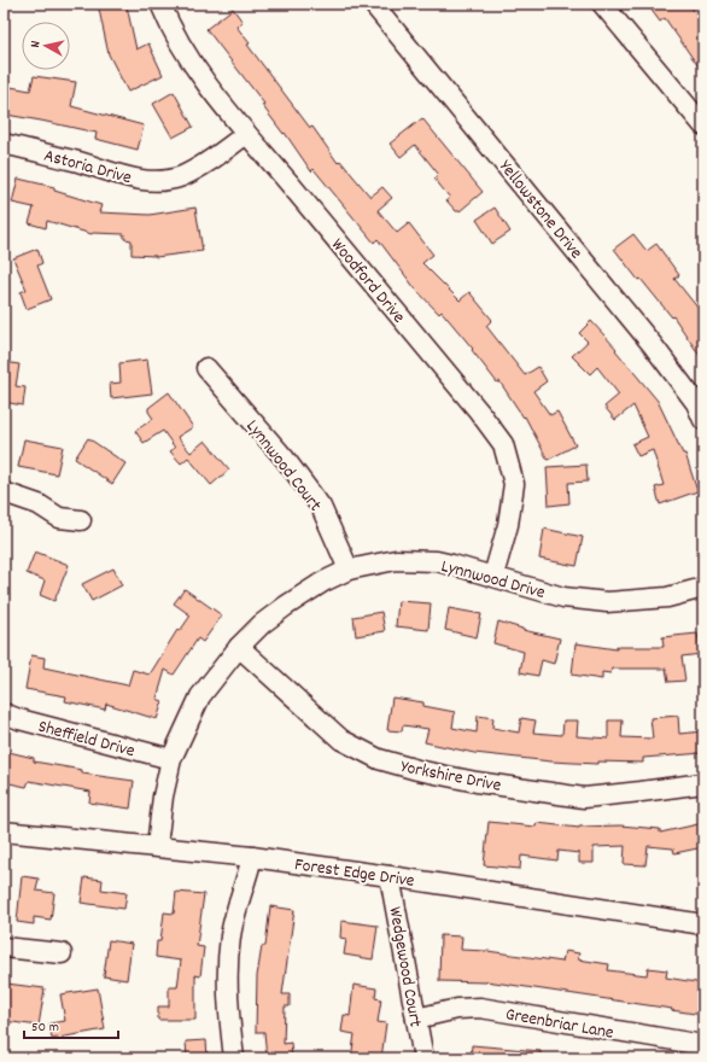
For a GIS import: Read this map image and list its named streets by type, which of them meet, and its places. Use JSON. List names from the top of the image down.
{
  "streets": {
    "street": [
      "Astoria Drive",
      "Yellowstone Drive",
      "Woodford Drive",
      "Lynnwood Court",
      "Lynnwood Drive",
      "Sheffield Drive",
      "Yorkshire Drive",
      "Forest Edge Drive",
      "Wedgewood Court",
      "Greenbriar Lane"
    ]
  },
  "crossings": [
    ["Astoria Drive", "Woodford Drive"],
    ["Woodford Drive", "Lynnwood Drive"],
    ["Lynnwood Court", "Lynnwood Drive"],
    ["Lynnwood Drive", "Sheffield Drive"],
    ["Lynnwood Drive", "Yorkshire Drive"],
    ["Lynnwood Drive", "Forest Edge Drive"],
    ["Forest Edge Drive", "Wedgewood Court"],
    ["Wedgewood Court", "Greenbriar Lane"]
  ],
  "scale_bar": "50 m",
  "north": "left"
}
